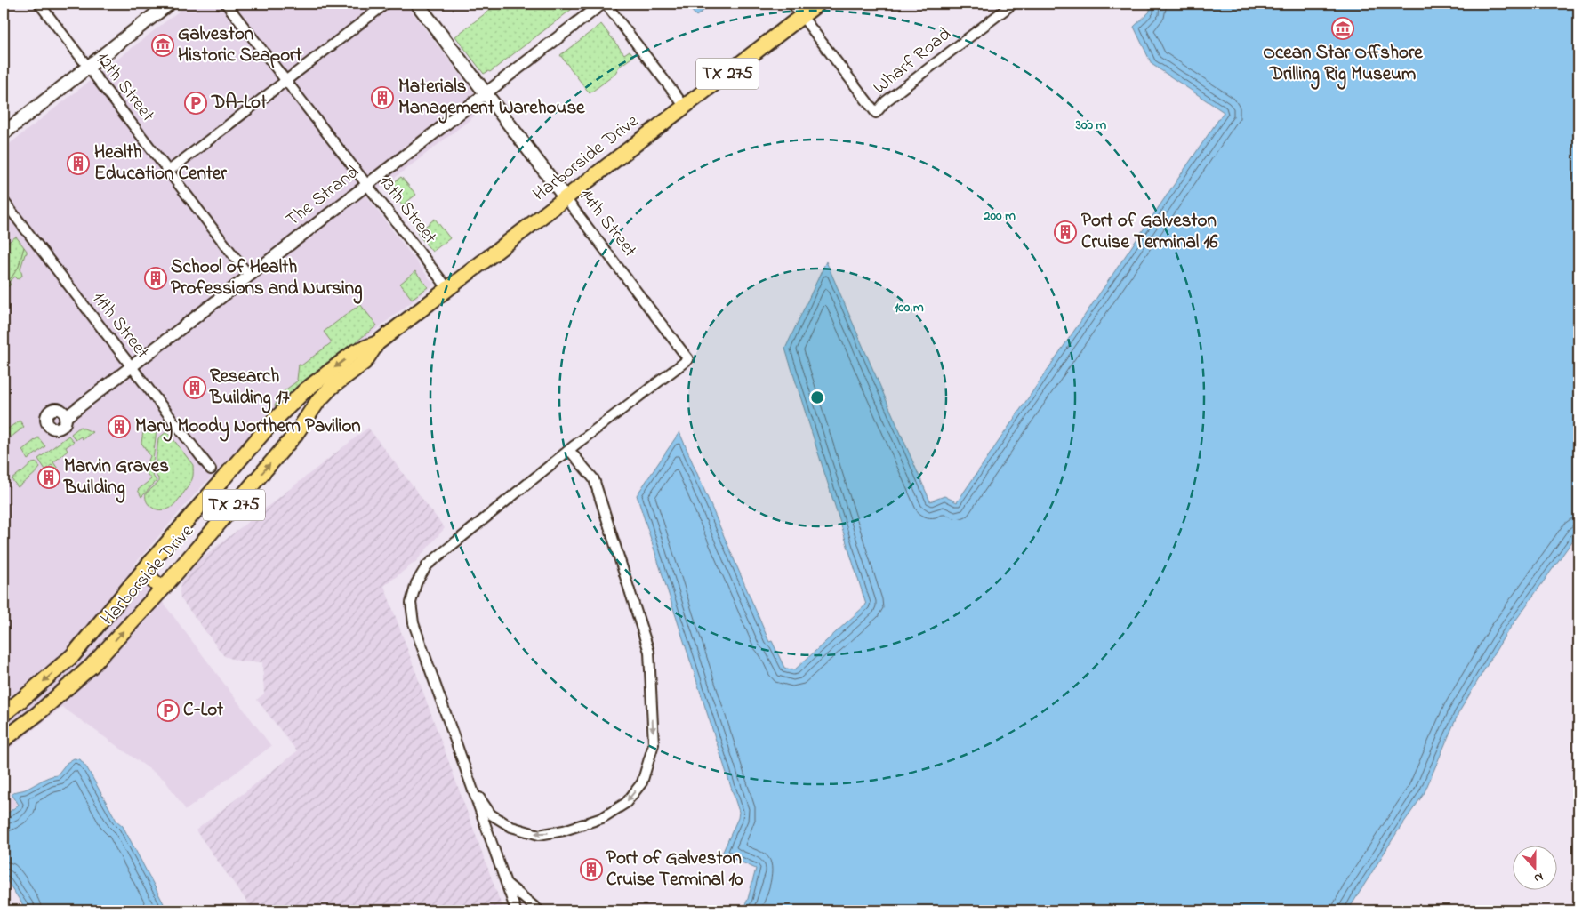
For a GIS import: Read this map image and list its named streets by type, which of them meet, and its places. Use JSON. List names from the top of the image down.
{
  "streets": {
    "main road": ["TX 275", "Harborside Drive", "14th Street"],
    "street": [
      "Wharf Road",
      "12th Street",
      "The Strand",
      "13th Street",
      "11th Street"
    ]
  },
  "crossings": [
    ["Wharf Road", "Harborside Drive"],
    ["12th Street", "The Strand"],
    ["Harborside Drive", "13th Street"],
    ["Harborside Drive", "14th Street"],
    ["The Strand", "13th Street"],
    ["The Strand", "14th Street"],
    ["The Strand", "11th Street"]
  ],
  "places": {
    "museum": ["Ocean Star Offshore Drilling Rig Museum", "Galveston Historic Seaport"],
    "building": [
      "Materials Management Warehouse",
      "Health Education Center",
      "Port of Galveston Cruise Terminal 16",
      "School of Health Professions and Nursing",
      "Research Building 17",
      "Mary Moody Northern Pavilion",
      "Marvin Graves Building",
      "Port of Galveston Cruise Terminal 10"
    ],
    "parking": ["DA-Lot", "C-Lot"]
  },
  "north": "bottom",
  "rings": ["300 m", "200 m", "100 m"]
}
